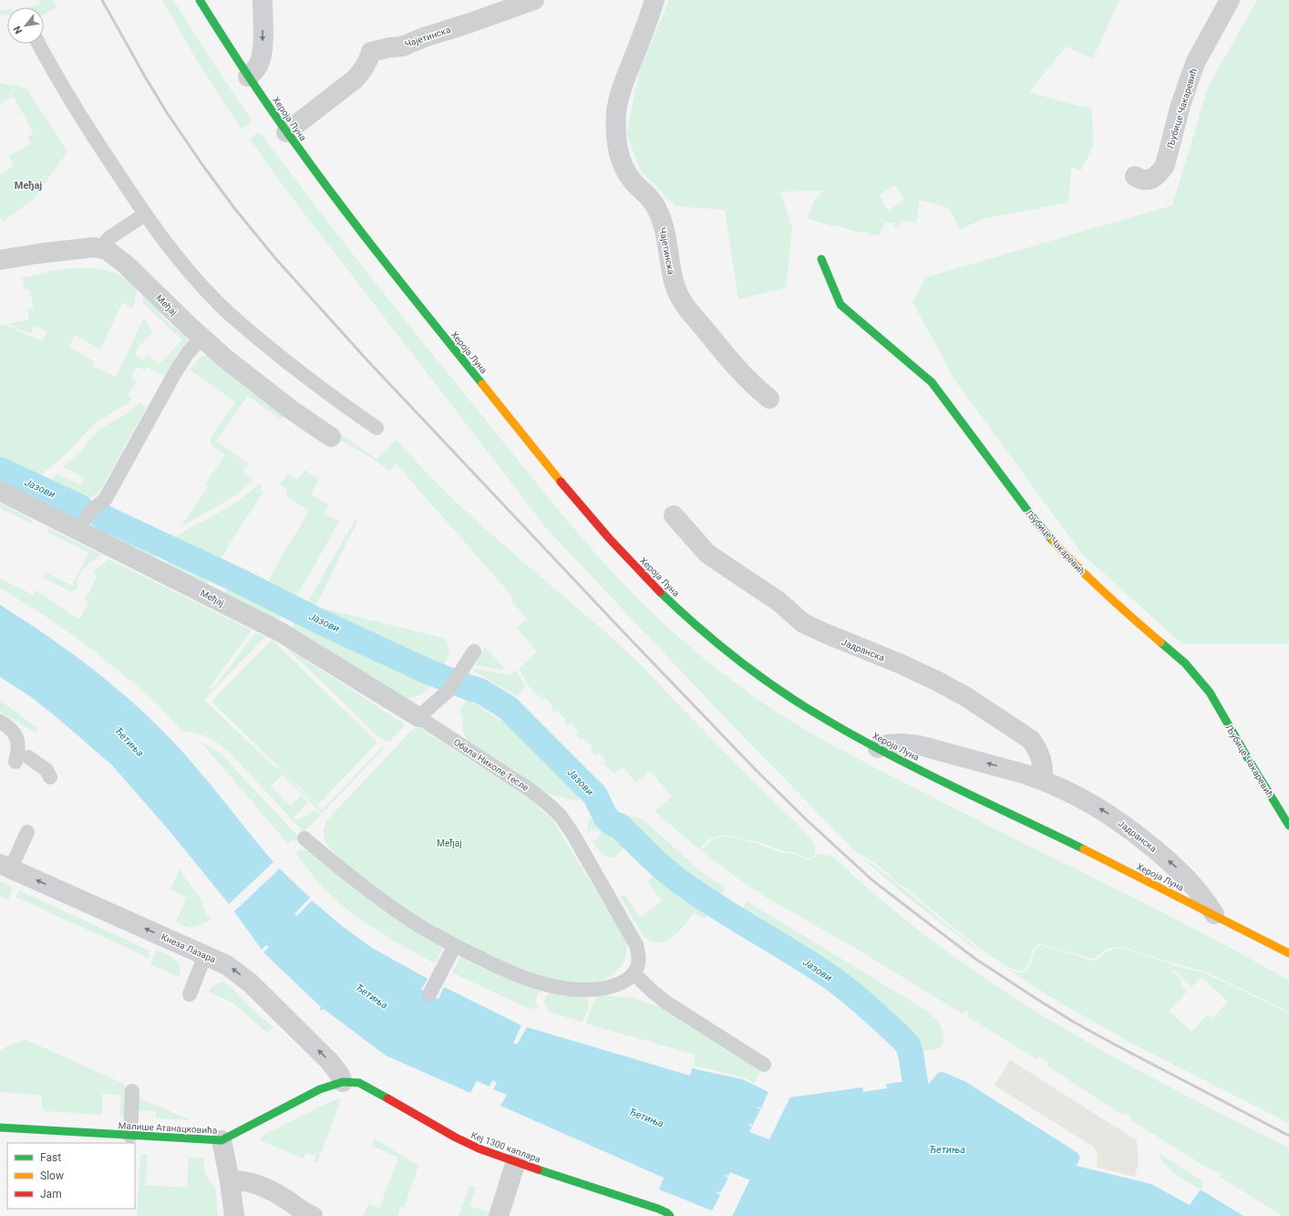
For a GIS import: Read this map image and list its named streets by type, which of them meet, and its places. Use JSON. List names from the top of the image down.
{
  "streets": {
    "main road": [
      "Љубице Чакаревић",
      "Хероја Луна",
      "Малише Атанацковића",
      "Кеј 1300 каплара"
    ],
    "street": [
      "Чајетинска",
      "Међај",
      "Јадранска",
      "Кнеза Лазара"
    ],
    "lane": ["Обала Николе Тесле"]
  },
  "crossings": [
    ["Чајетинска", "Хероја Луна"],
    ["Хероја Луна", "Јадранска"],
    ["Међај", "Обала Николе Тесле"],
    ["Кнеза Лазара", "Малише Атанацковића"],
    ["Кнеза Лазара", "Кеј 1300 каплара"],
    ["Малише Атанацковића", "Кеј 1300 каплара"]
  ],
  "one_way": ["Кнеза Лазара"],
  "districts": ["Међај"],
  "water": ["Јазови", "Ђетиња"],
  "parks": ["Међај"],
  "legend": ["Fast", "Slow", "Jam"],
  "north": "bottom left"
}
